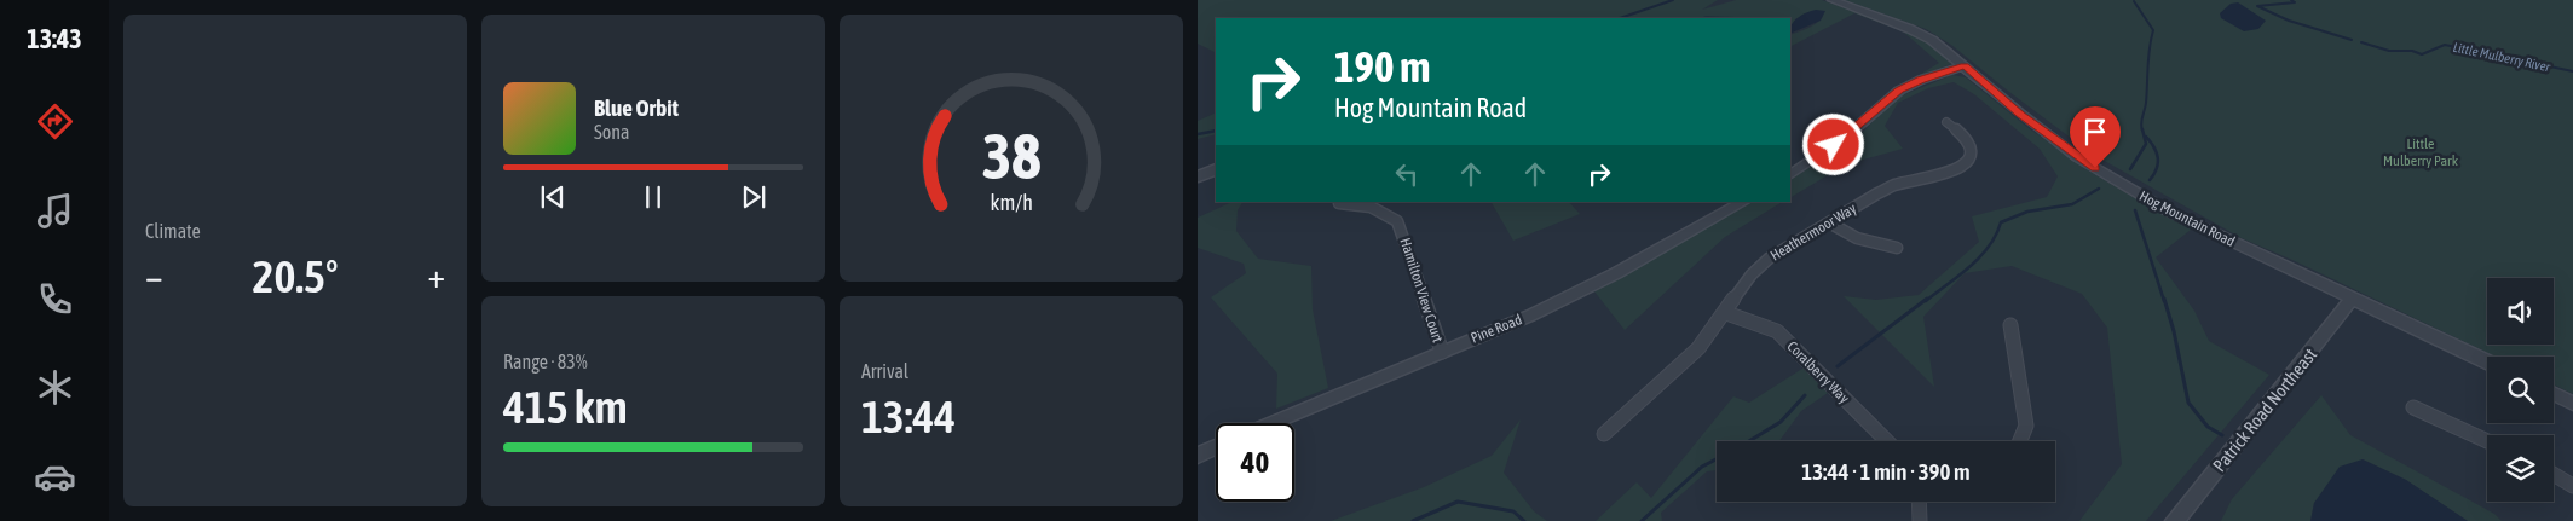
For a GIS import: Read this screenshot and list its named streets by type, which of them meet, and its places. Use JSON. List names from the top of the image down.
{
  "streets": {
    "street": [
      "Hog Mountain Road",
      "Heathermoor Way",
      "Hamilton View Court",
      "Pine Road",
      "Coralberry Way",
      "Patrick Road Northeast"
    ]
  },
  "crossings": [
    ["Hog Mountain Road", "Patrick Road Northeast"],
    ["Heathermoor Way", "Coralberry Way"],
    ["Hamilton View Court", "Pine Road"]
  ],
  "water": ["Little Mulberry River"],
  "parks": ["Little Mulberry Park"],
  "page": {
    "tabs": "13:43",
    "tile": [
      "Climate",
      ["Range · 83%", "415 km"],
      ["Arrival", "13:44"]
    ],
    "turn": ["190 m", "Hog Mountain Road"],
    "song": ["Blue Orbit", "Sona"],
    "heat": ["−", "20.5°", "+"],
    "limit": "40",
    "trip": "13:44 · 1 min · 390 m",
    "gauge": ["38", "km/h"]
  }
}
